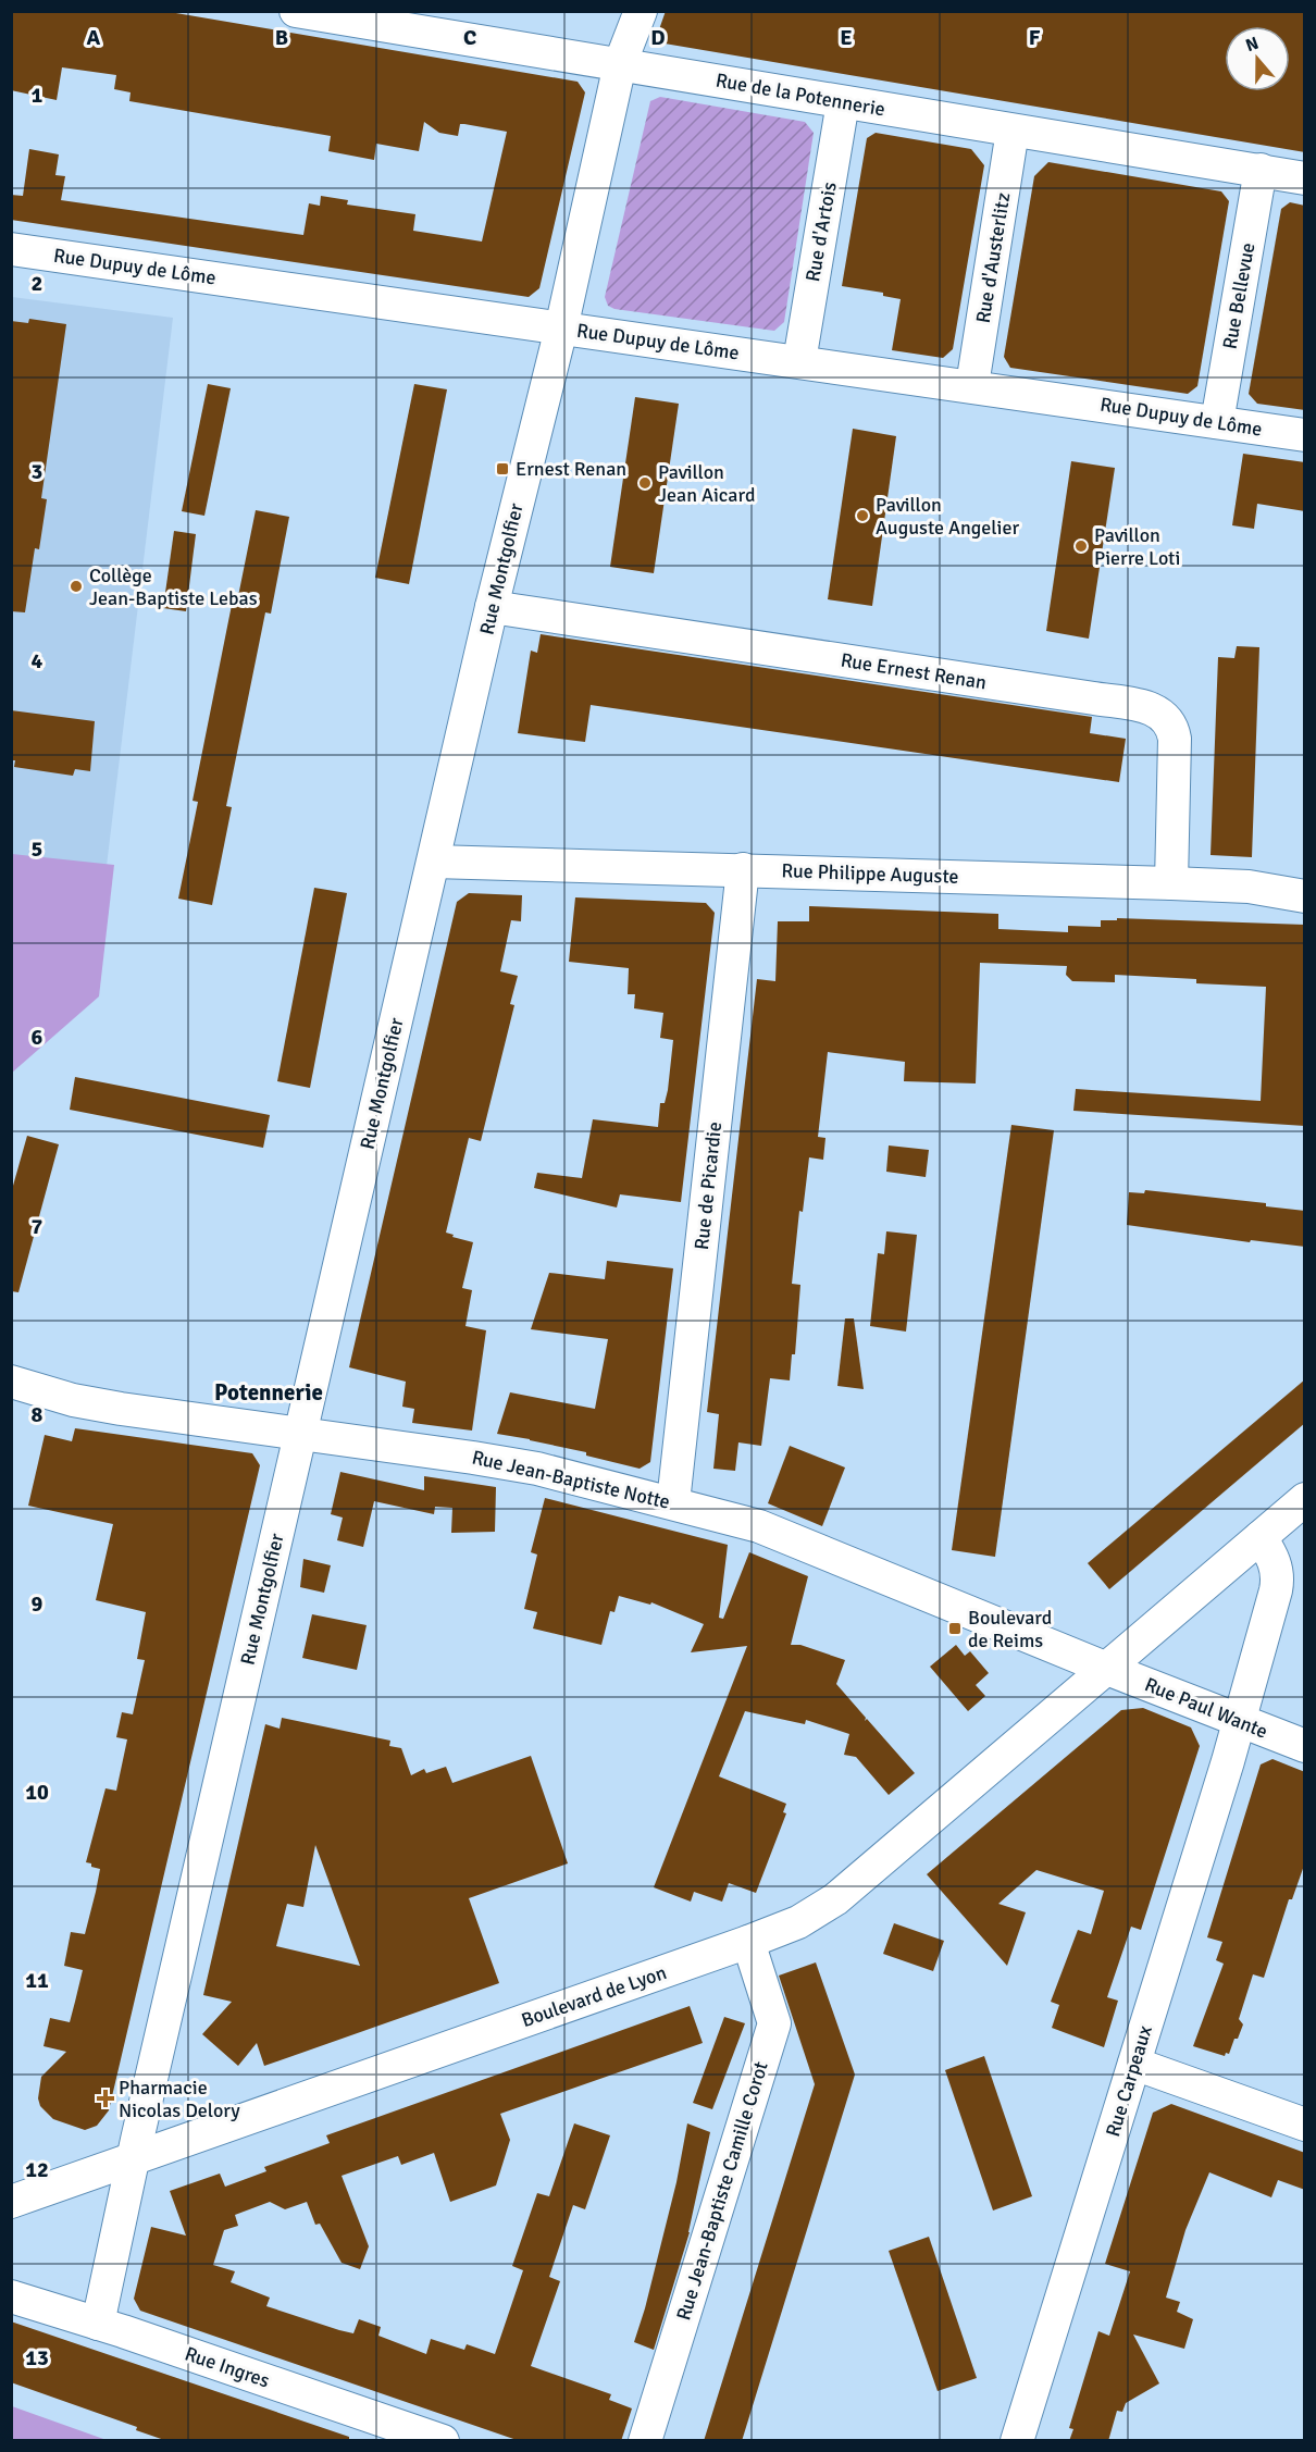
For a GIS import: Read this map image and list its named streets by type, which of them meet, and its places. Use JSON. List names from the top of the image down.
{
  "streets": {
    "street": [
      "Rue de la Potennerie",
      "Rue d'Artois",
      "Rue d'Austerlitz",
      "Rue Dupuy de Lôme",
      "Rue Bellevue",
      "Rue Montgolfier",
      "Rue Ernest Renan",
      "Rue Philippe Auguste",
      "Rue de Picardie",
      "Rue Jean-Baptiste Notte",
      "Rue Paul Wante",
      "Boulevard de Lyon",
      "Rue Carpeaux",
      "Rue Jean-Baptiste Camille Corot",
      "Rue Ingres"
    ]
  },
  "crossings": [
    ["Rue de la Potennerie", "Rue d'Artois"],
    ["Rue de la Potennerie", "Rue d'Austerlitz"],
    ["Rue de la Potennerie", "Rue Bellevue"],
    ["Rue de la Potennerie", "Rue Montgolfier"],
    ["Rue d'Artois", "Rue Dupuy de Lôme"],
    ["Rue d'Austerlitz", "Rue Dupuy de Lôme"],
    ["Rue Dupuy de Lôme", "Rue Bellevue"],
    ["Rue Dupuy de Lôme", "Rue Montgolfier"],
    ["Rue Montgolfier", "Rue Ernest Renan"],
    ["Rue Montgolfier", "Rue Philippe Auguste"],
    ["Rue Montgolfier", "Rue Jean-Baptiste Notte"],
    ["Rue Montgolfier", "Boulevard de Lyon"],
    ["Rue Montgolfier", "Rue Ingres"],
    ["Rue Ernest Renan", "Rue Philippe Auguste"],
    ["Rue Philippe Auguste", "Rue de Picardie"],
    ["Rue de Picardie", "Rue Jean-Baptiste Notte"],
    ["Rue Jean-Baptiste Notte", "Rue Paul Wante"],
    ["Rue Jean-Baptiste Notte", "Boulevard de Lyon"],
    ["Rue Paul Wante", "Boulevard de Lyon"],
    ["Rue Paul Wante", "Rue Carpeaux"],
    ["Boulevard de Lyon", "Rue Jean-Baptiste Camille Corot"]
  ],
  "districts": ["Potennerie"],
  "places": {
    "transit": ["Ernest Renan", "Boulevard de Reims"],
    "other": [
      "Pavillon Jean Aicard",
      "Pavillon Auguste Angelier",
      "Pavillon Pierre Loti",
      "Collège Jean-Baptiste Lebas"
    ],
    "health": ["Pharmacie Nicolas Delory"]
  },
  "north": "top",
  "grid": {
    "columns": [
      "A",
      "B",
      "C",
      "D",
      "E",
      "F"
    ],
    "rows": [
      "1",
      "2",
      "3",
      "4",
      "5",
      "6",
      "7",
      "8",
      "9",
      "10",
      "11",
      "12",
      "13"
    ]
  }
}
